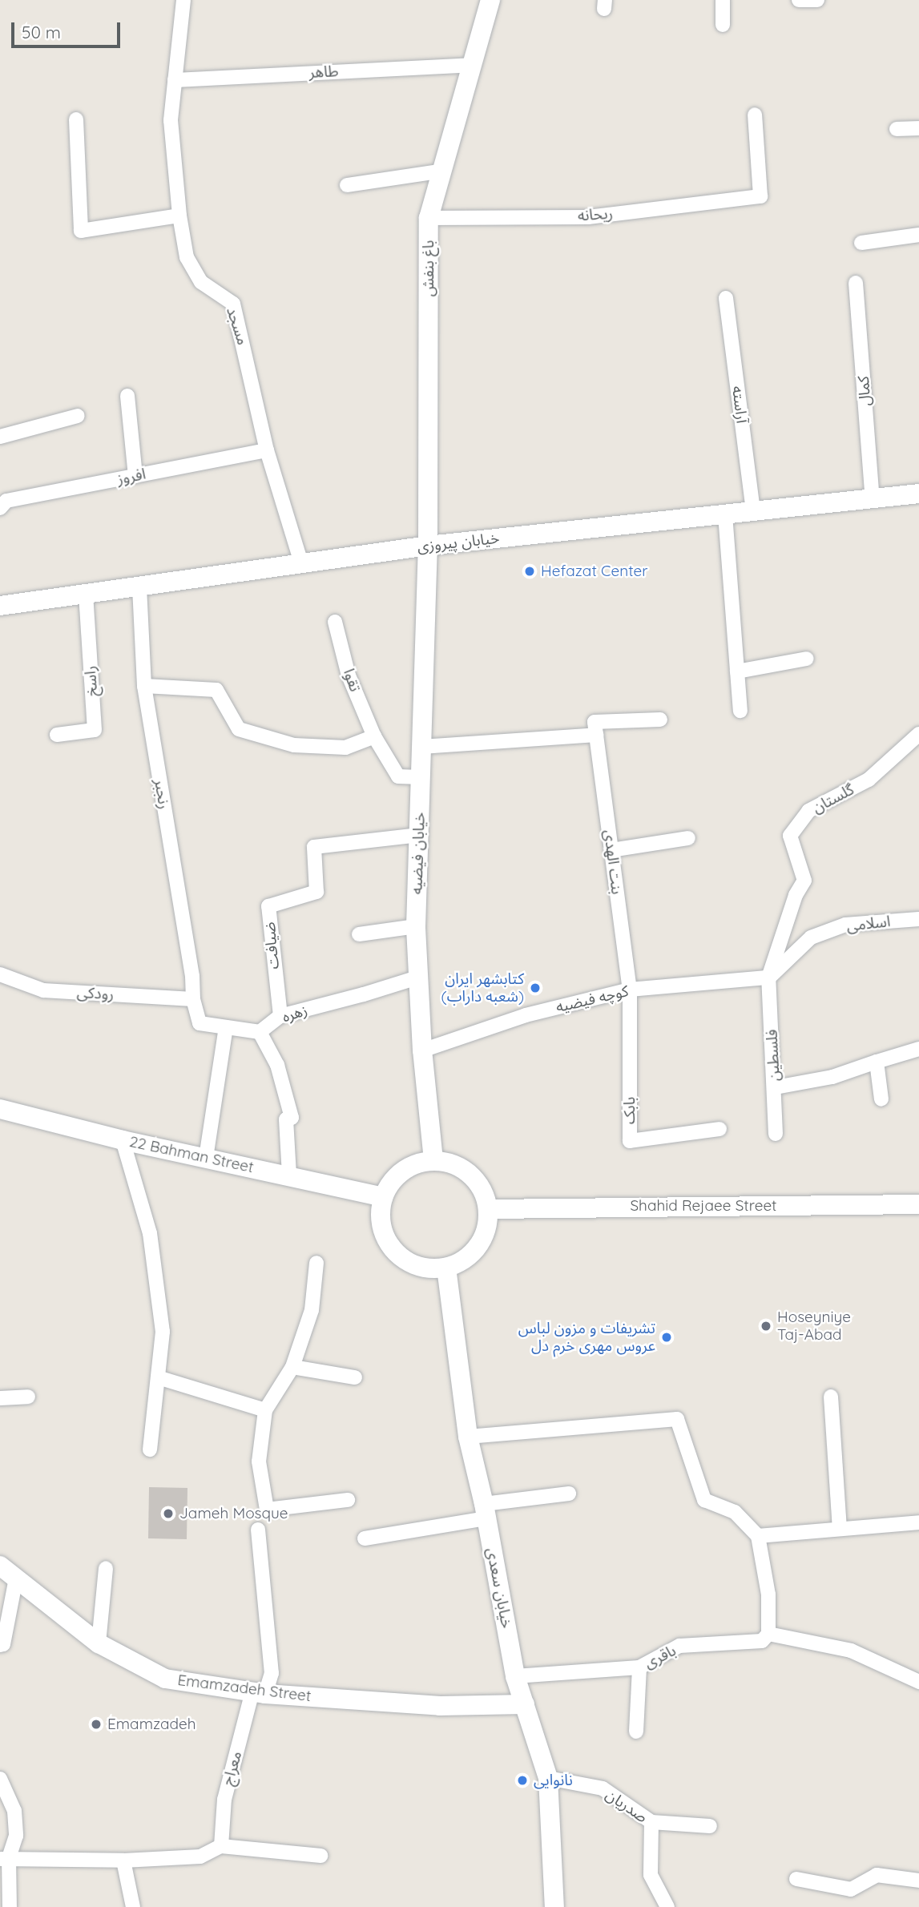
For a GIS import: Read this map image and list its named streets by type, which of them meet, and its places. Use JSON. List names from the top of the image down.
{
  "streets": {
    "main road": [
      "باغ بنفش",
      "خیابان پیروزی",
      "خیابان فیضیه",
      "22 Bahman Street",
      "Shahid Rejaee Street",
      "خیابان سعدی",
      "Emamzadeh Street"
    ],
    "street": [
      "طاهر",
      "ریحانه",
      "مسجد",
      "کمال",
      "آراسته",
      "افروز",
      "تقوا",
      "راسخ",
      "رنجبر",
      "گلستان",
      "بنت الهدی",
      "اسلامی",
      "ضیافت",
      "رودکی",
      "کوچه فیضیه",
      "زهره",
      "فلسطین",
      "بابک",
      "باقری",
      "معراج",
      "صدریان"
    ]
  },
  "crossings": [
    ["طاهر", "باغ بنفش"],
    ["طاهر", "مسجد"],
    ["ریحانه", "باغ بنفش"],
    ["باغ بنفش", "خیابان پیروزی"],
    ["باغ بنفش", "خیابان فیضیه"],
    ["مسجد", "افروز"],
    ["مسجد", "خیابان پیروزی"],
    ["کمال", "خیابان پیروزی"],
    ["آراسته", "خیابان پیروزی"],
    ["خیابان پیروزی", "راسخ"],
    ["خیابان پیروزی", "رنجبر"],
    ["خیابان پیروزی", "خیابان فیضیه"],
    ["تقوا", "خیابان فیضیه"],
    ["رنجبر", "رودکی"],
    ["گلستان", "اسلامی"],
    ["گلستان", "کوچه فیضیه"],
    ["گلستان", "فلسطین"],
    ["خیابان فیضیه", "ضیافت"],
    ["خیابان فیضیه", "کوچه فیضیه"],
    ["خیابان فیضیه", "زهره"],
    ["خیابان فیضیه", "22 Bahman Street"],
    ["خیابان فیضیه", "Shahid Rejaee Street"],
    ["خیابان فیضیه", "خیابان سعدی"],
    ["بنت الهدی", "کوچه فیضیه"],
    ["بنت الهدی", "بابک"],
    ["اسلامی", "کوچه فیضیه"],
    ["اسلامی", "فلسطین"],
    ["ضیافت", "زهره"],
    ["کوچه فیضیه", "فلسطین"],
    ["کوچه فیضیه", "بابک"],
    ["22 Bahman Street", "Shahid Rejaee Street"],
    ["22 Bahman Street", "خیابان سعدی"],
    ["Shahid Rejaee Street", "خیابان سعدی"],
    ["خیابان سعدی", "باقری"],
    ["خیابان سعدی", "Emamzadeh Street"],
    ["خیابان سعدی", "صدریان"],
    ["Emamzadeh Street", "معراج"]
  ],
  "places": [
    "Hefazat Center",
    "کتابشهر ایران (شعبه داراب)",
    "Hoseyniye Taj-Abad",
    "تشریفات و مزون لباس عروس مهری خرم دل",
    "Jameh Mosque",
    "Emamzadeh",
    "نانوایی"
  ],
  "scale_bar": "50 m"
}
